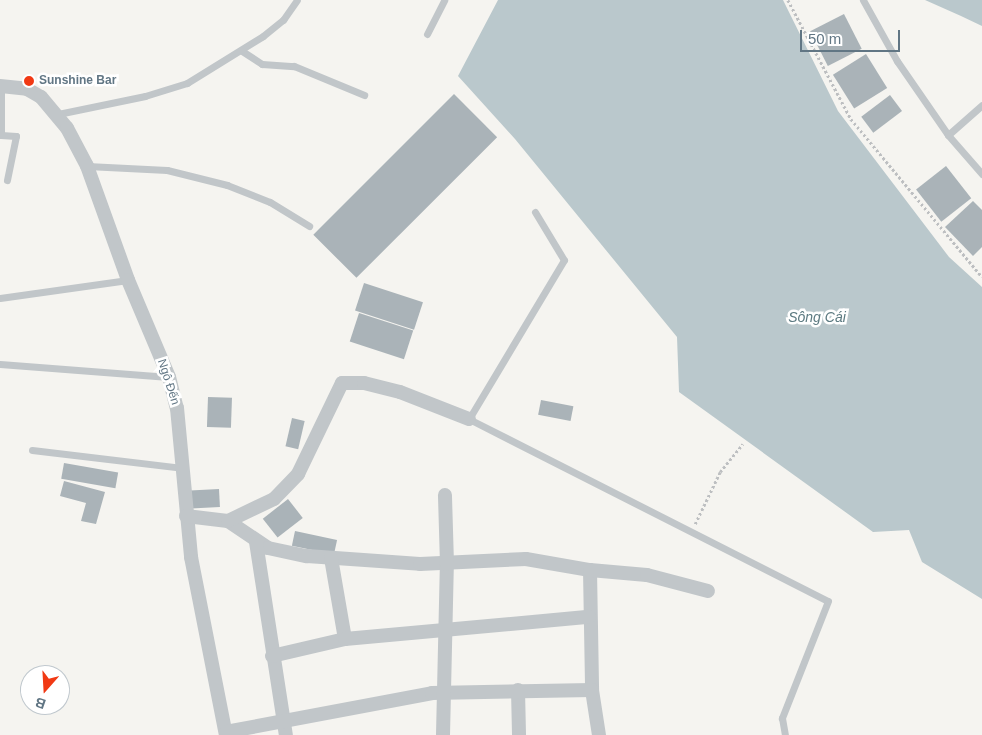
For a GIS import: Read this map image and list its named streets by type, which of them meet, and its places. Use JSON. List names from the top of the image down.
{
  "streets": {
    "street": ["Ngô Đến"]
  },
  "water": ["Sông Cái"],
  "places": ["Sunshine Bar"],
  "scale_bar": "50 m",
  "north": "bottom"
}
